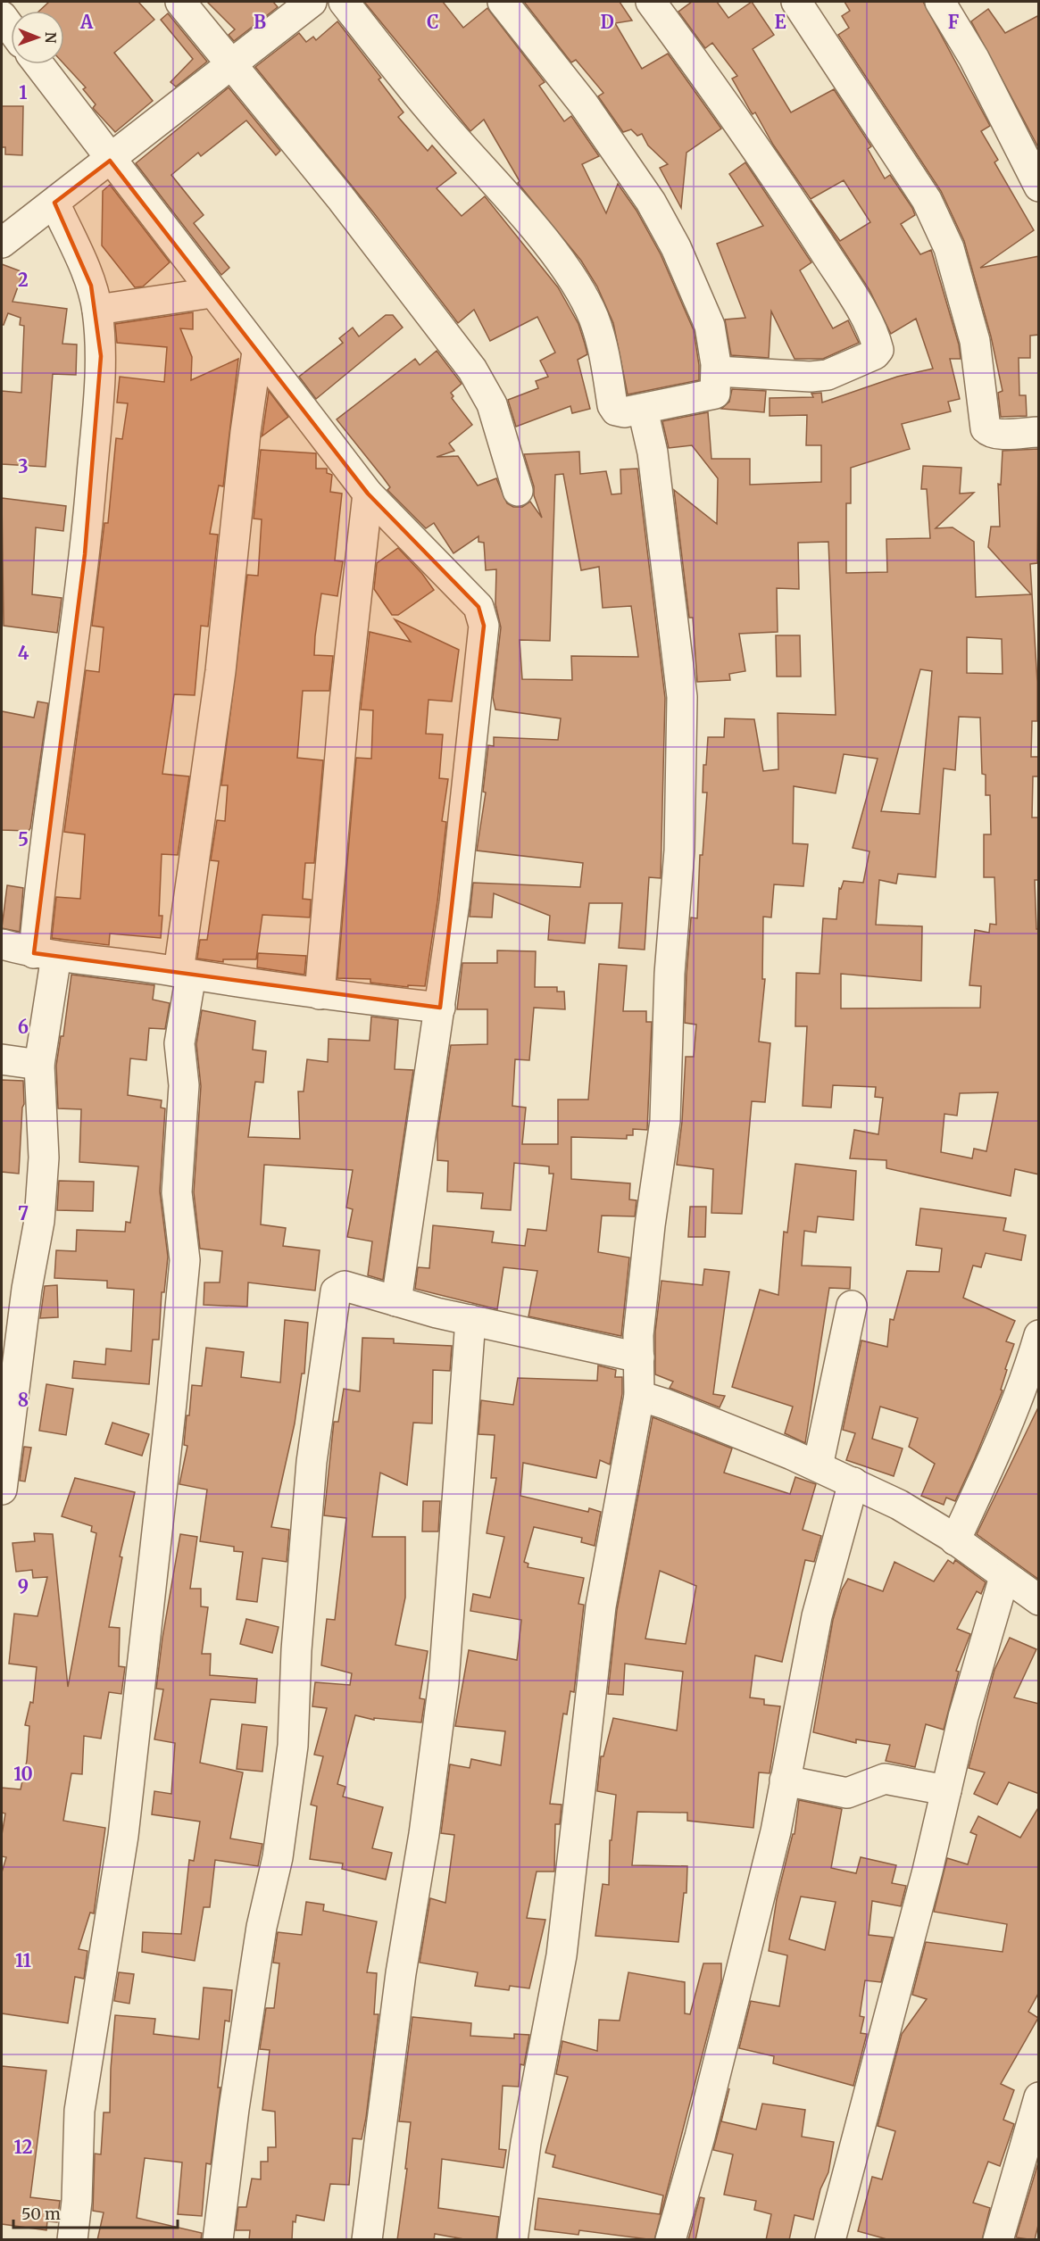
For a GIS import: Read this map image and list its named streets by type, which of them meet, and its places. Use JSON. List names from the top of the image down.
{
  "scale_bar": "50 m",
  "north": "right",
  "grid": {
    "columns": [
      "A",
      "B",
      "C",
      "D",
      "E",
      "F"
    ],
    "rows": [
      "1",
      "2",
      "3",
      "4",
      "5",
      "6",
      "7",
      "8",
      "9",
      "10",
      "11",
      "12"
    ]
  }
}
